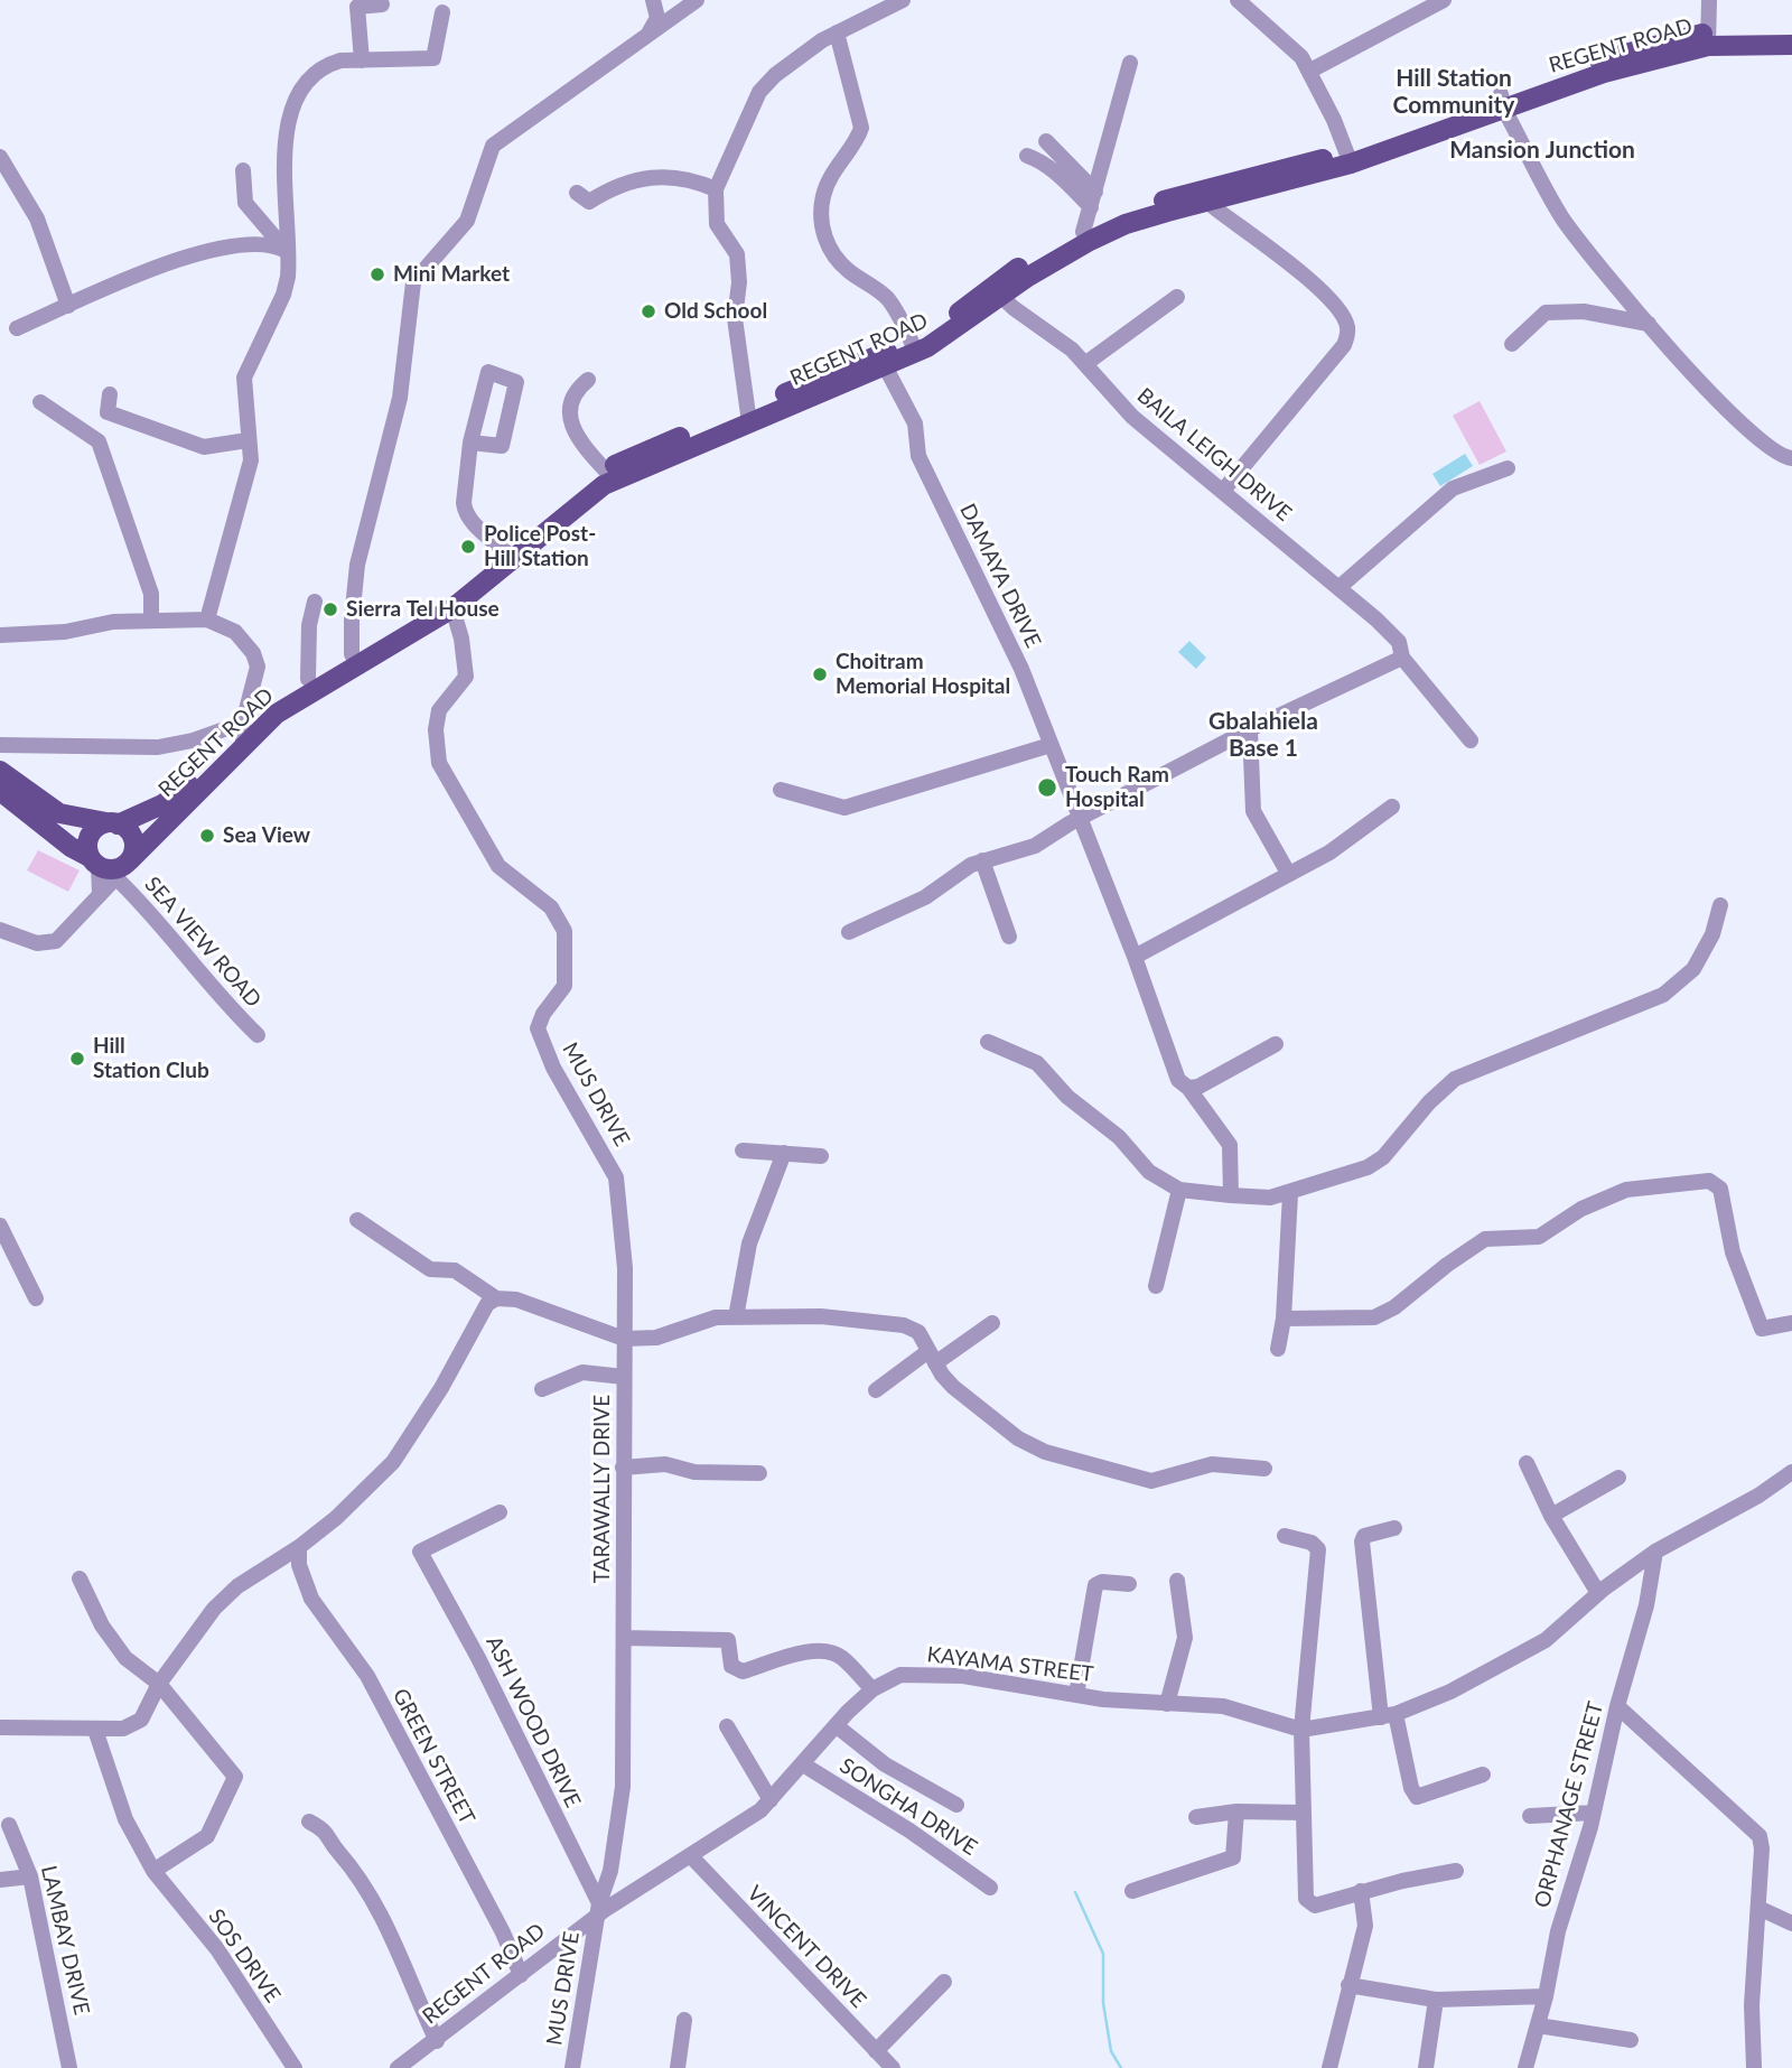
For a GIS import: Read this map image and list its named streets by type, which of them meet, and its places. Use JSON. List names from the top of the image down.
{
  "streets": {
    "main road": ["REGENT ROAD"],
    "street": [
      "BAILA LEIGH DRIVE",
      "DAMAYA DRIVE",
      "SEA VIEW ROAD",
      "MUS DRIVE",
      "TARAWALLY DRIVE",
      "KAYAMA STREET",
      "ASH WOOD DRIVE",
      "GREEN STREET",
      "ORPHANAGE STREET",
      "SONGHA DRIVE",
      "LAMBAY DRIVE",
      "VINCENT DRIVE",
      "SOS DRIVE"
    ]
  },
  "crossings": [
    ["REGENT ROAD", "BAILA LEIGH DRIVE"],
    ["REGENT ROAD", "DAMAYA DRIVE"],
    ["REGENT ROAD", "SEA VIEW ROAD"],
    ["REGENT ROAD", "MUS DRIVE"],
    ["REGENT ROAD", "TARAWALLY DRIVE"],
    ["REGENT ROAD", "KAYAMA STREET"],
    ["REGENT ROAD", "ASH WOOD DRIVE"],
    ["REGENT ROAD", "GREEN STREET"],
    ["MUS DRIVE", "TARAWALLY DRIVE"],
    ["MUS DRIVE", "KAYAMA STREET"],
    ["MUS DRIVE", "ASH WOOD DRIVE"],
    ["TARAWALLY DRIVE", "KAYAMA STREET"],
    ["TARAWALLY DRIVE", "ASH WOOD DRIVE"],
    ["KAYAMA STREET", "ASH WOOD DRIVE"],
    ["KAYAMA STREET", "SONGHA DRIVE"],
    ["KAYAMA STREET", "VINCENT DRIVE"]
  ],
  "districts": ["Hill Station Community", "Mansion Junction", "Gbalahiela Base 1"],
  "places": [
    "Mini Market",
    "Old School",
    "Police Post- Hill Station",
    "Sierra Tel House",
    "Choitram Memorial Hospital",
    "Touch Ram Hospital",
    "Sea View",
    "Hill Station Club"
  ]
}
